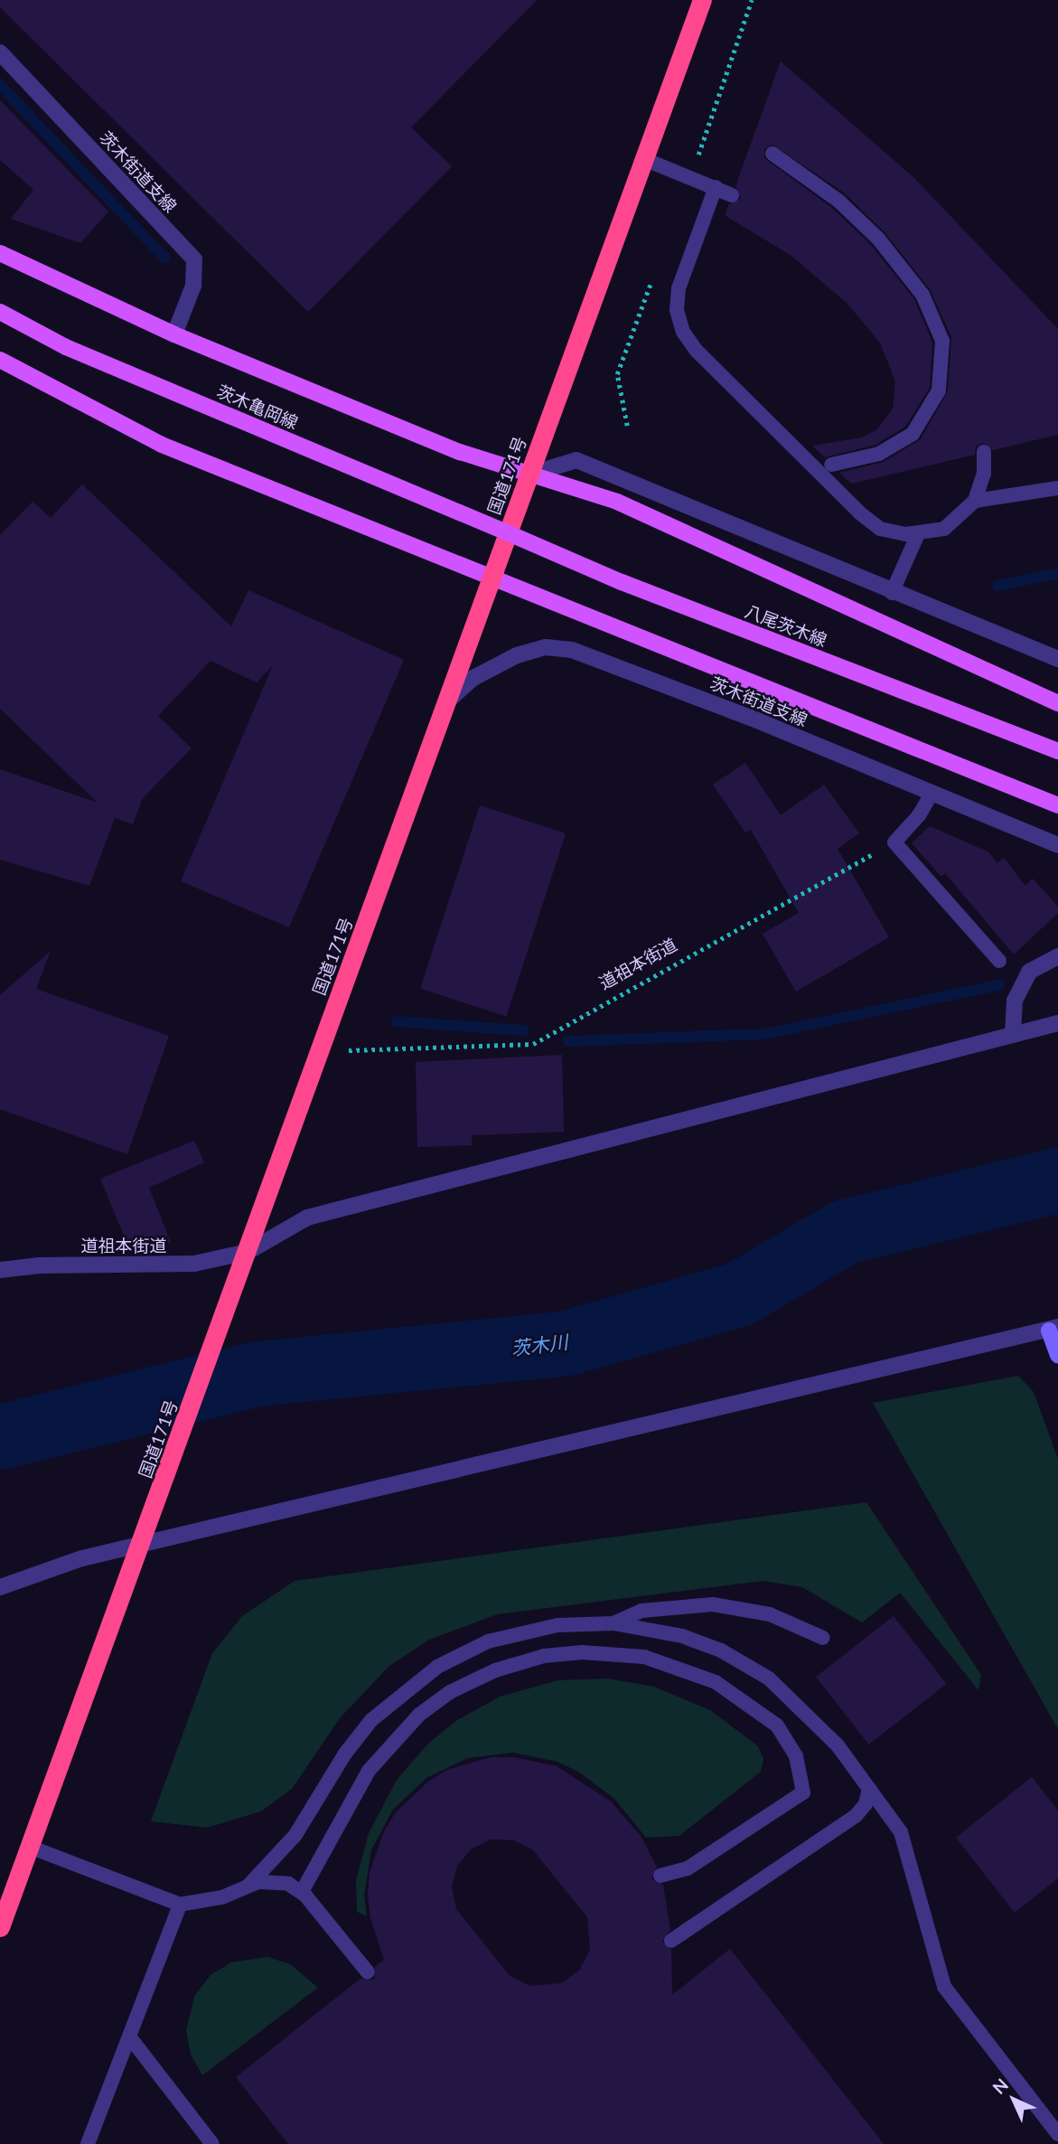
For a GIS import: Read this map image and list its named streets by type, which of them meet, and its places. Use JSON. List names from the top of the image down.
{
  "streets": {
    "highway": ["国道171号"],
    "main road": ["茨木亀岡線", "八尾茨木線"],
    "street": ["茨木街道支線", "道祖本街道"]
  },
  "crossings": [
    ["茨木街道支線", "国道171号"],
    ["茨木亀岡線", "八尾茨木線"],
    ["国道171号", "道祖本街道"]
  ],
  "water": ["茨木川"],
  "north": "top left"
}
